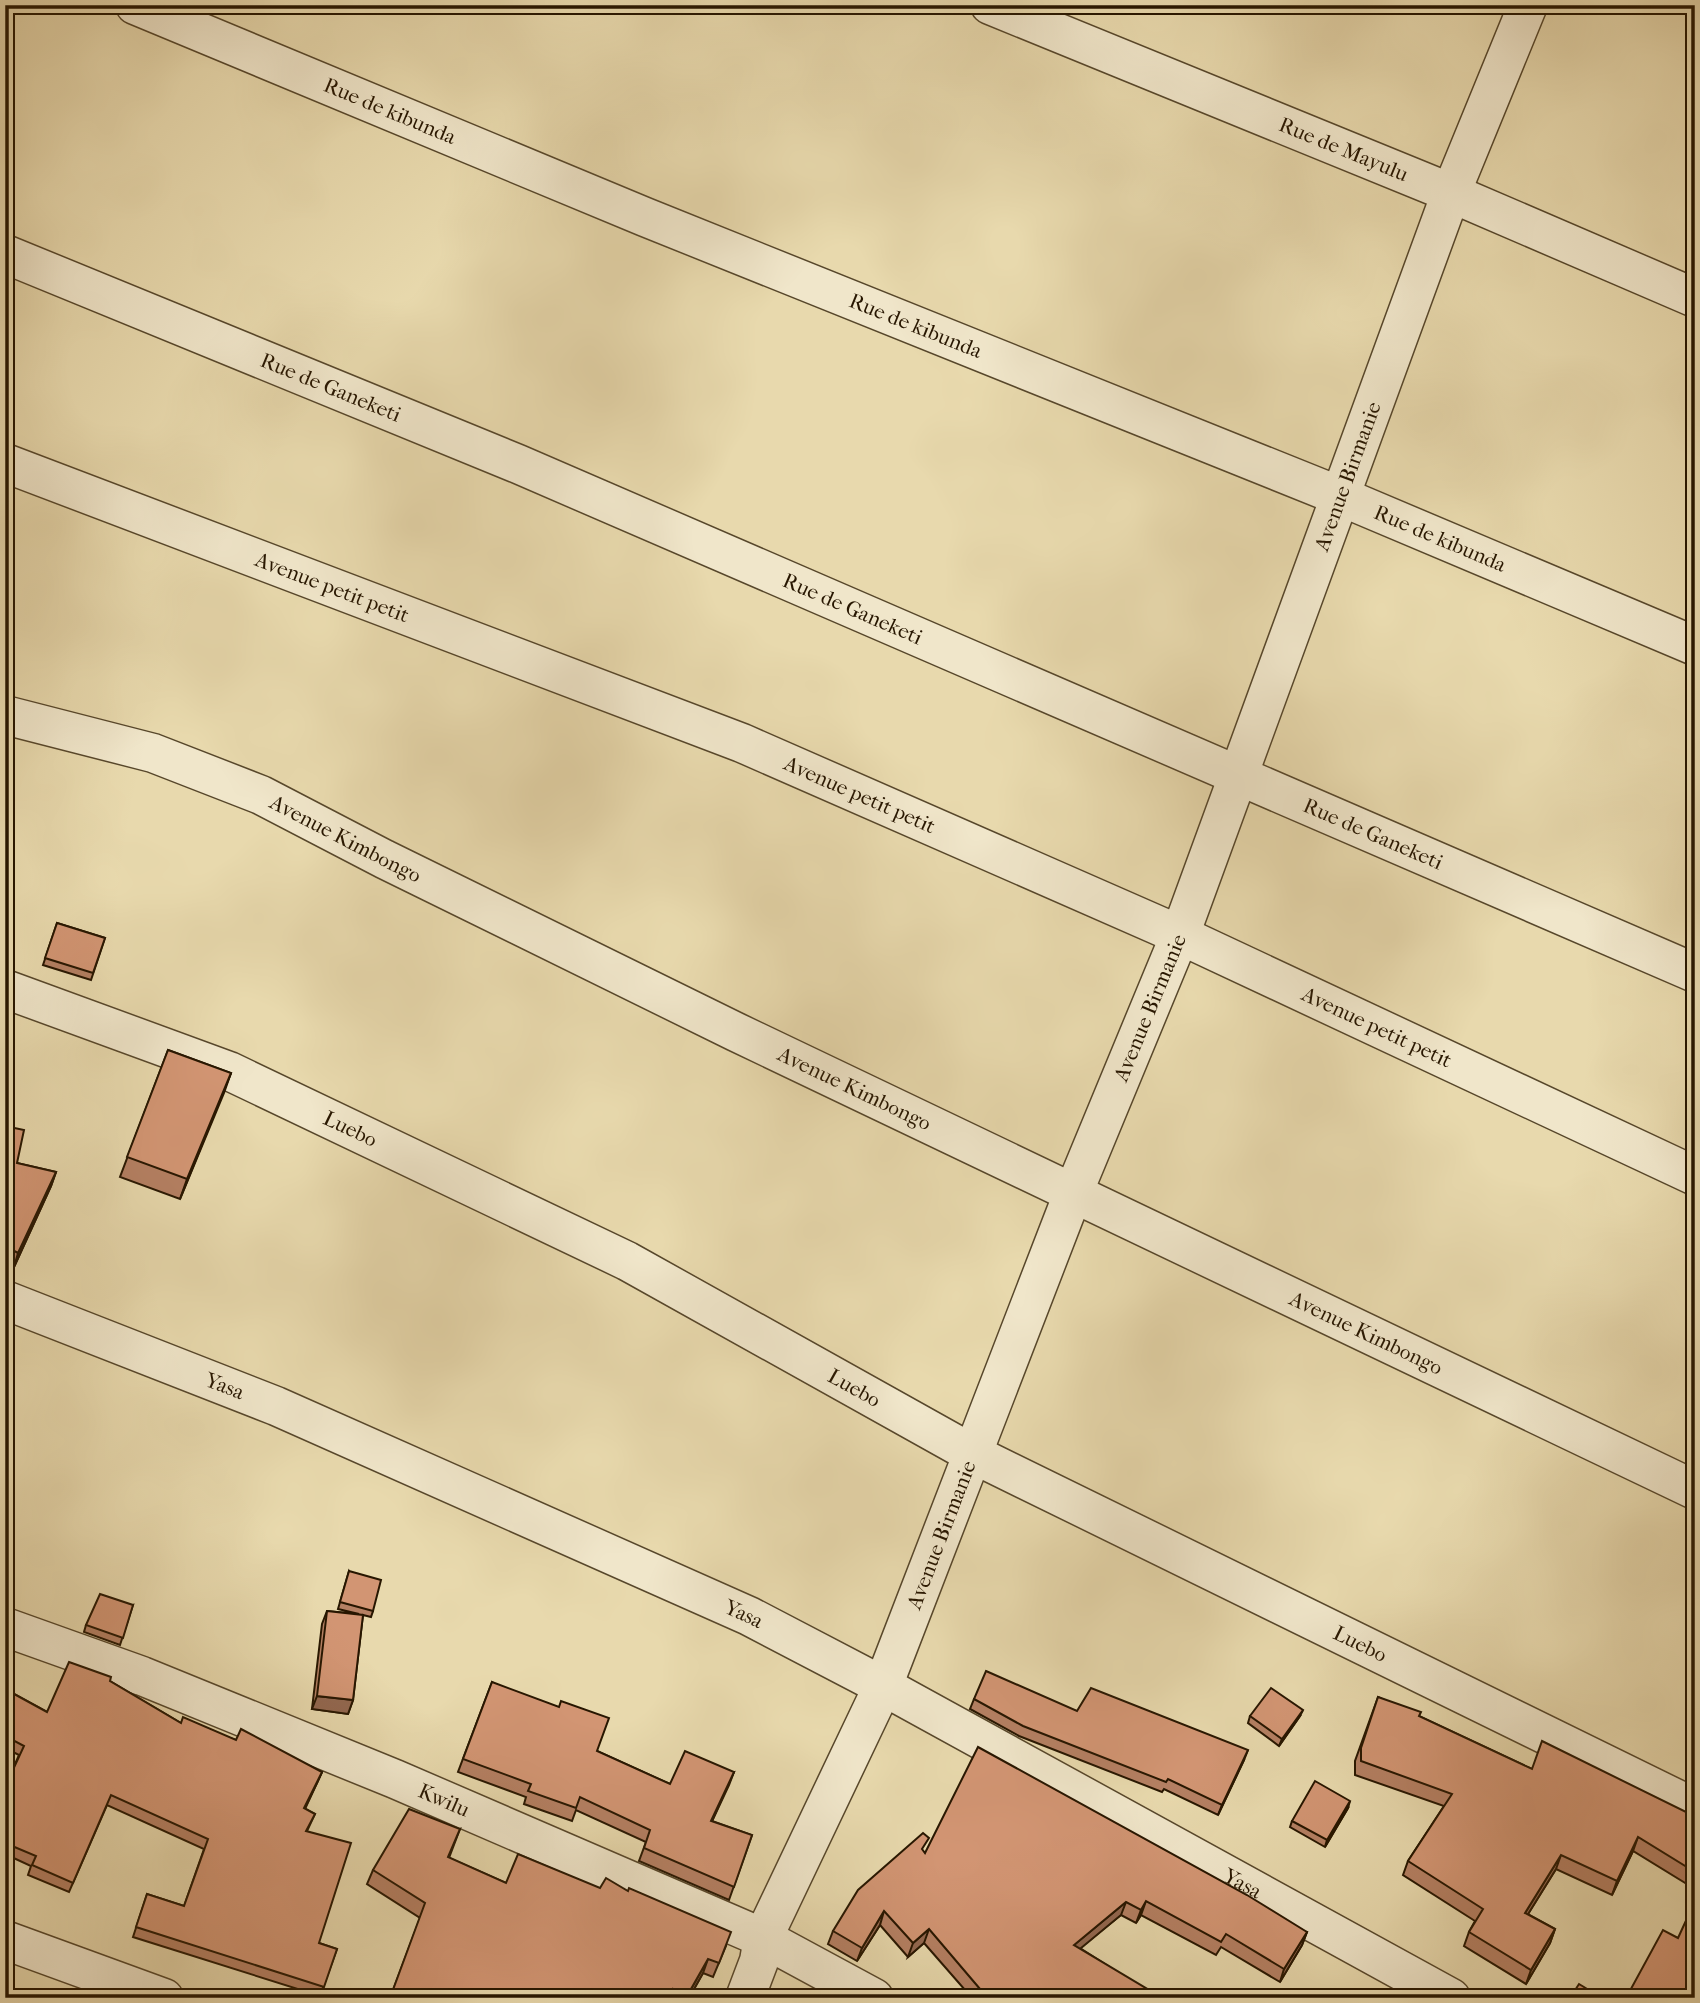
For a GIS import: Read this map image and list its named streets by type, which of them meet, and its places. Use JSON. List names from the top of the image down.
{
  "streets": {
    "street": [
      "Rue de kibunda",
      "Rue de Mayulu",
      "Rue de Ganeketi",
      "Avenue Birmanie",
      "Avenue petit petit",
      "Avenue Kimbongo",
      "Luebo",
      "Yasa",
      "Kwilu"
    ]
  },
  "crossings": [
    ["Rue de kibunda", "Avenue Birmanie"],
    ["Rue de Mayulu", "Avenue Birmanie"],
    ["Rue de Ganeketi", "Avenue Birmanie"],
    ["Avenue Birmanie", "Avenue petit petit"],
    ["Avenue Birmanie", "Avenue Kimbongo"],
    ["Avenue Birmanie", "Luebo"],
    ["Avenue Birmanie", "Yasa"],
    ["Avenue Birmanie", "Kwilu"]
  ]
}
